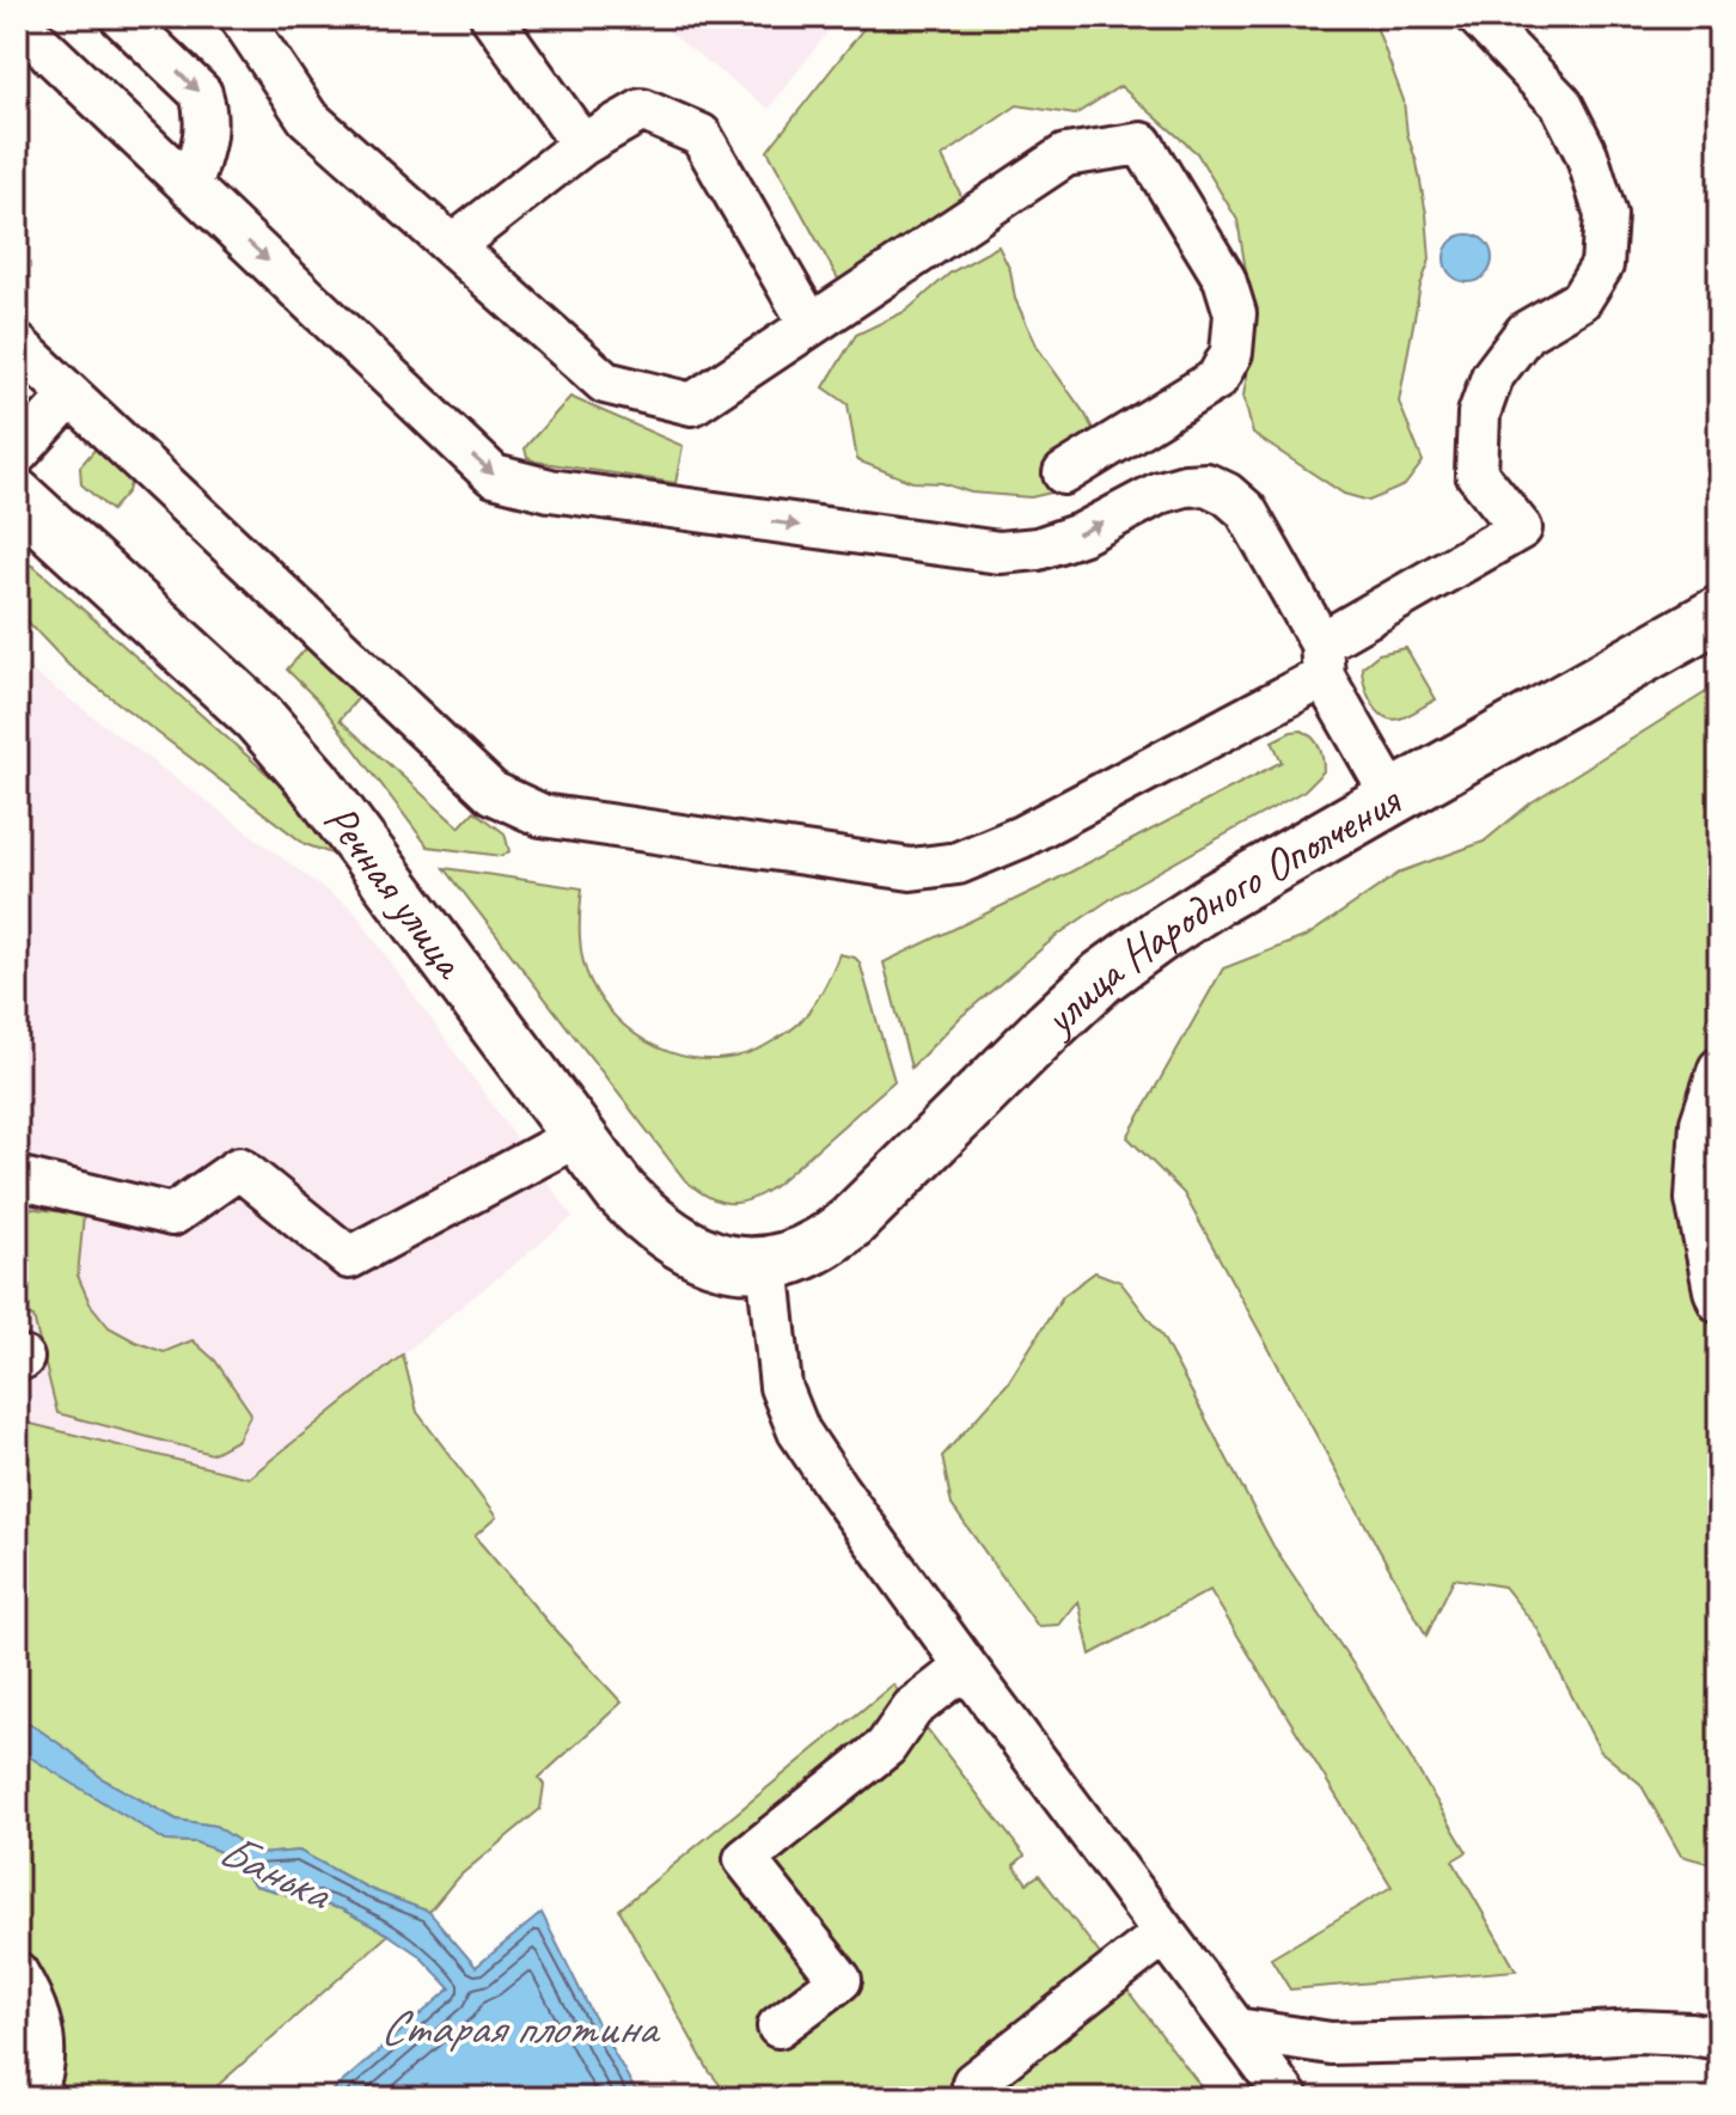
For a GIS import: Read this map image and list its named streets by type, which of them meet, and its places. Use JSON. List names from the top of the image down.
{
  "streets": {
    "main road": ["Речная улица", "улица Народного Ополчения"]
  },
  "crossings": [
    ["Речная улица", "улица Народного Ополчения"]
  ],
  "water": ["Банька", "Старая плотина"]
}
